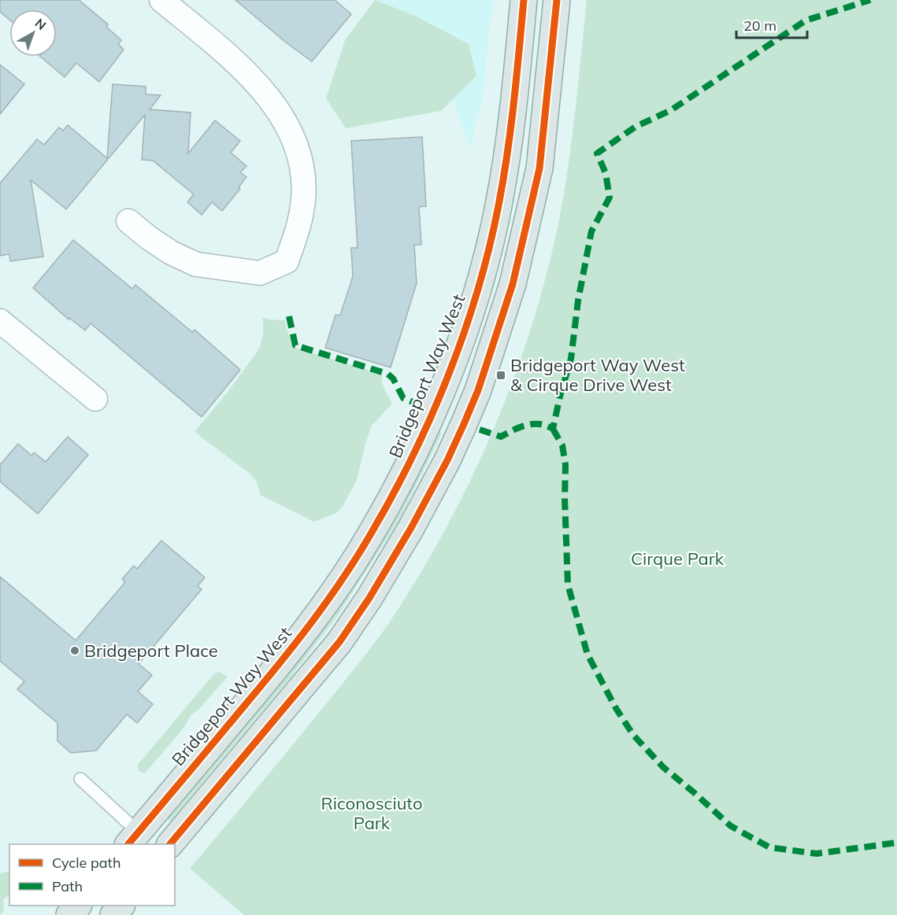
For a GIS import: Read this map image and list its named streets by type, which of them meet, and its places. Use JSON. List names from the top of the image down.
{
  "streets": {
    "main road": ["Bridgeport Way West"]
  },
  "parks": ["Cirque Park", "Riconosciuto Park"],
  "places": {
    "transit": ["Bridgeport Way West & Cirque Drive West"],
    "other": ["Bridgeport Place"]
  },
  "legend": ["Cycle path", "Path"],
  "scale_bar": "20 m",
  "north": "top right"
}
